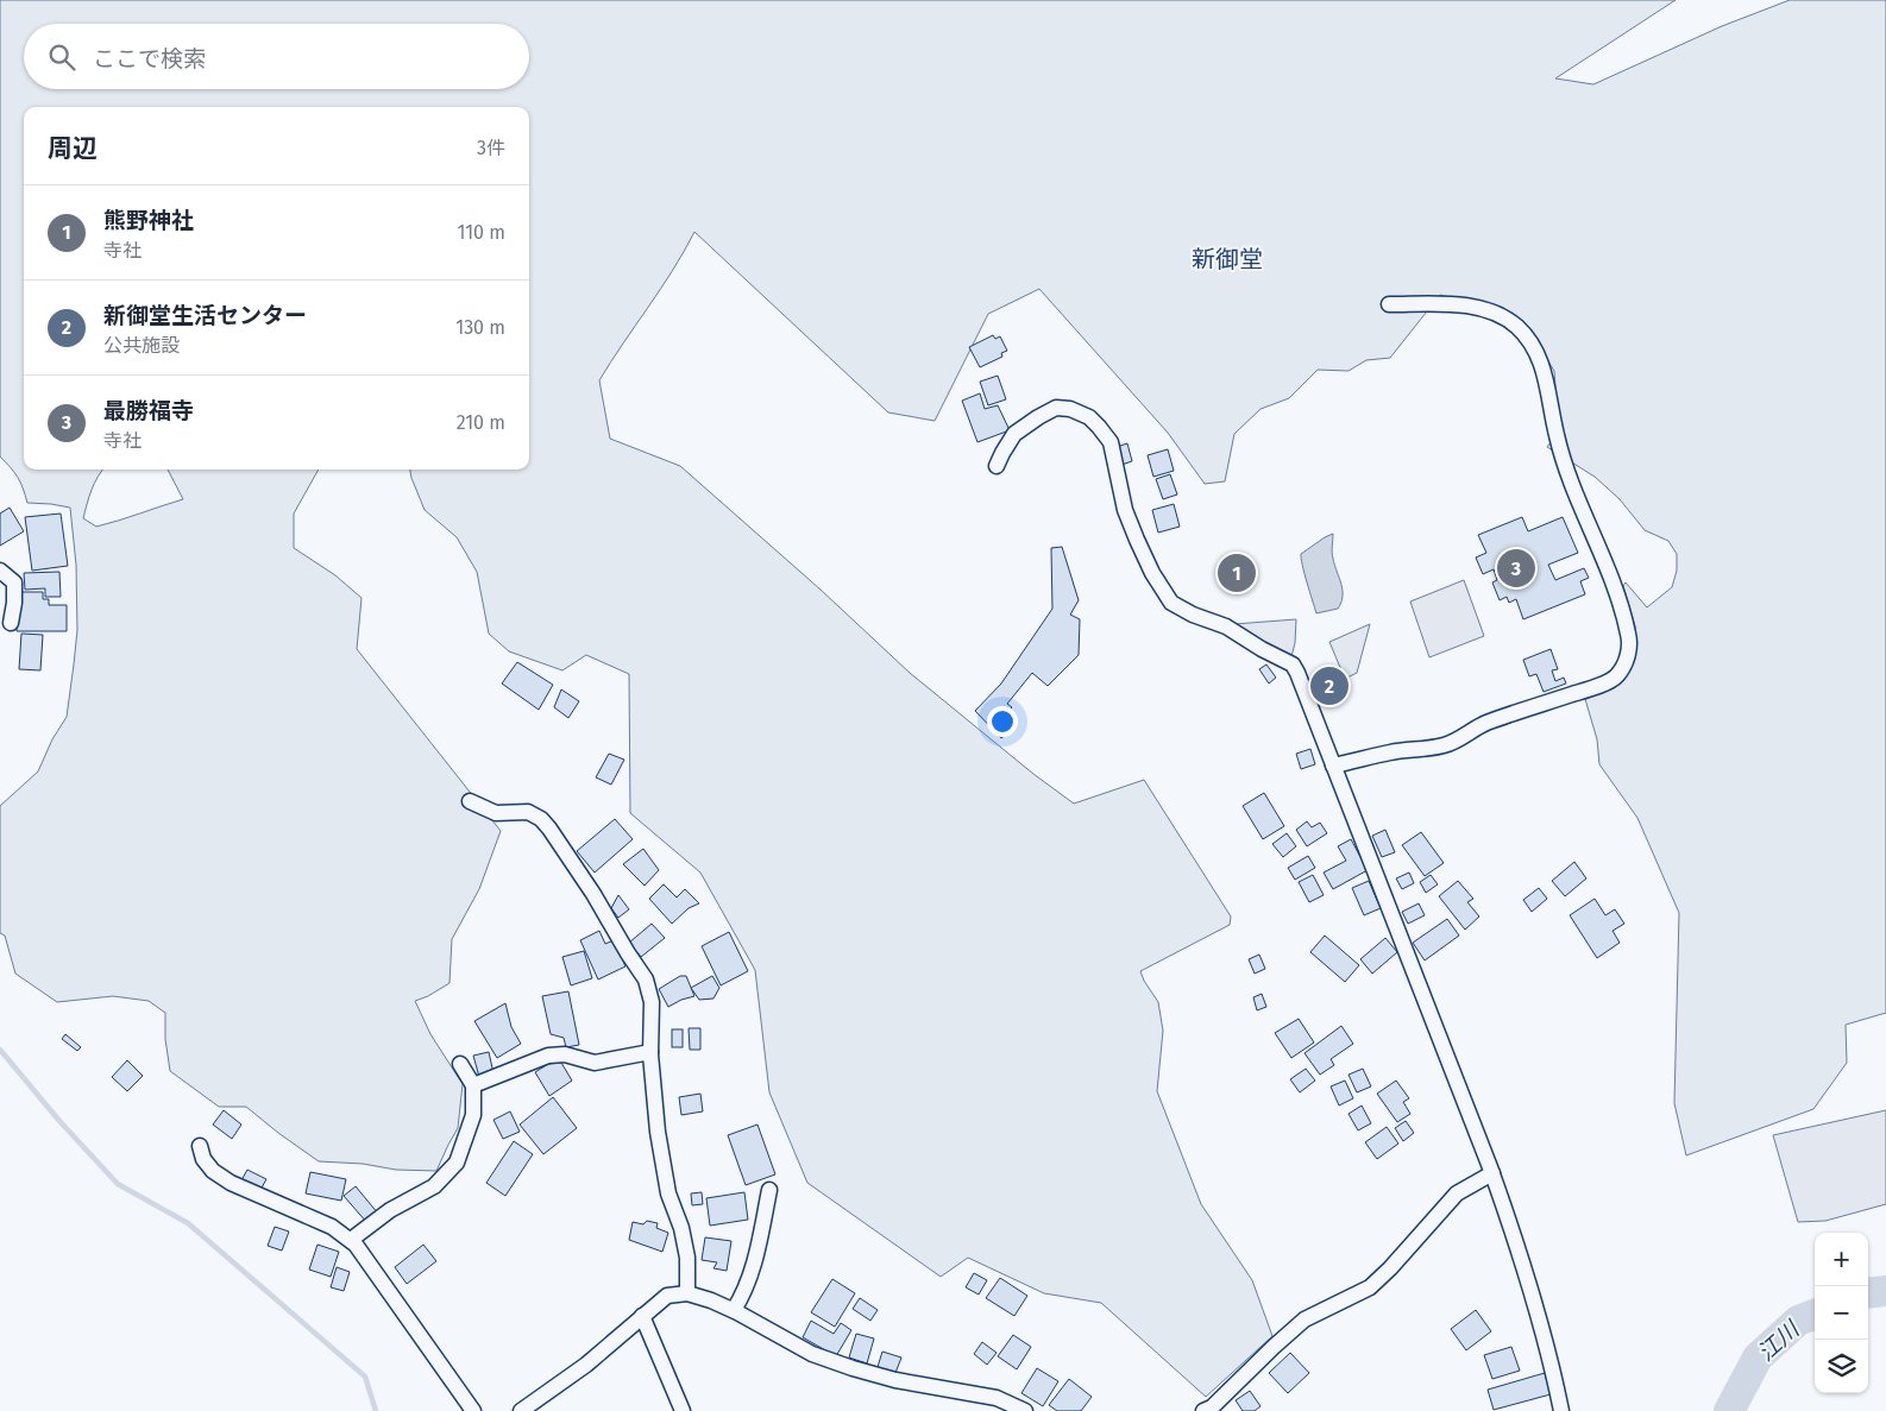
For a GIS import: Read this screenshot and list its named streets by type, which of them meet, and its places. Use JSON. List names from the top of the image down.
{
  "districts": ["新御堂"],
  "water": ["江川"],
  "page": {
    "search": "ここで検索",
    "heading": ["周辺", "3件"],
    "list": [
      {
        "mark": "1",
        "name": "熊野神社",
        "note": "寺社",
        "value": "110 m"
      },
      {
        "mark": "2",
        "name": "新御堂生活センター",
        "note": "公共施設",
        "value": "130 m"
      },
      {
        "mark": "3",
        "name": "最勝福寺",
        "note": "寺社",
        "value": "210 m"
      }
    ],
    "pins": ["3", "1", "2"],
    "map_buttons": ["+", "−"]
  }
}
